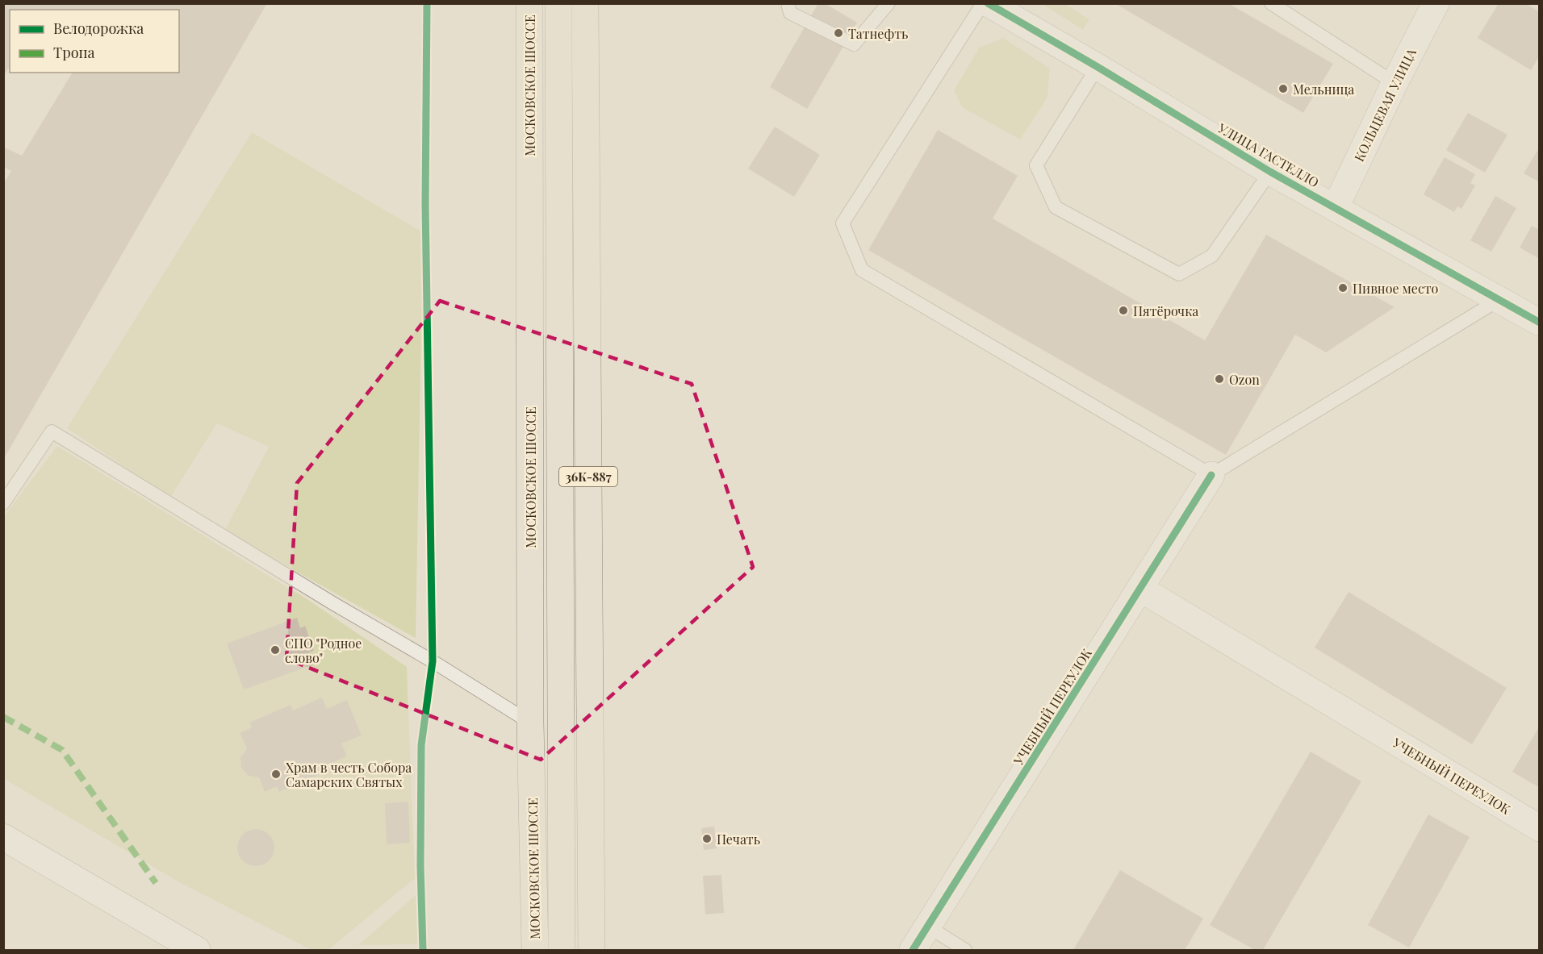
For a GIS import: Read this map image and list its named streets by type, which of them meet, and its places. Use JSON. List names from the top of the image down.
{
  "streets": {
    "main road": ["МОСКОВСКОЕ ШОССЕ", "36К-887"],
    "street": ["КОЛЬЦЕВАЯ УЛИЦА", "УЛИЦА ГАСТЕЛЛО", "УЧЕБНЫЙ ПЕРЕУЛОК"]
  },
  "crossings": [
    ["КОЛЬЦЕВАЯ УЛИЦА", "УЛИЦА ГАСТЕЛЛО"]
  ],
  "places": [
    "Татнефть",
    "Мельница",
    "Пивное место",
    "Пятёрочка",
    "Ozon",
    "СПО \"Родное слово\"",
    "Храм в честь Собора Самарских Святых",
    "Печать"
  ],
  "legend": ["Велодорожка", "Тропа"]
}
